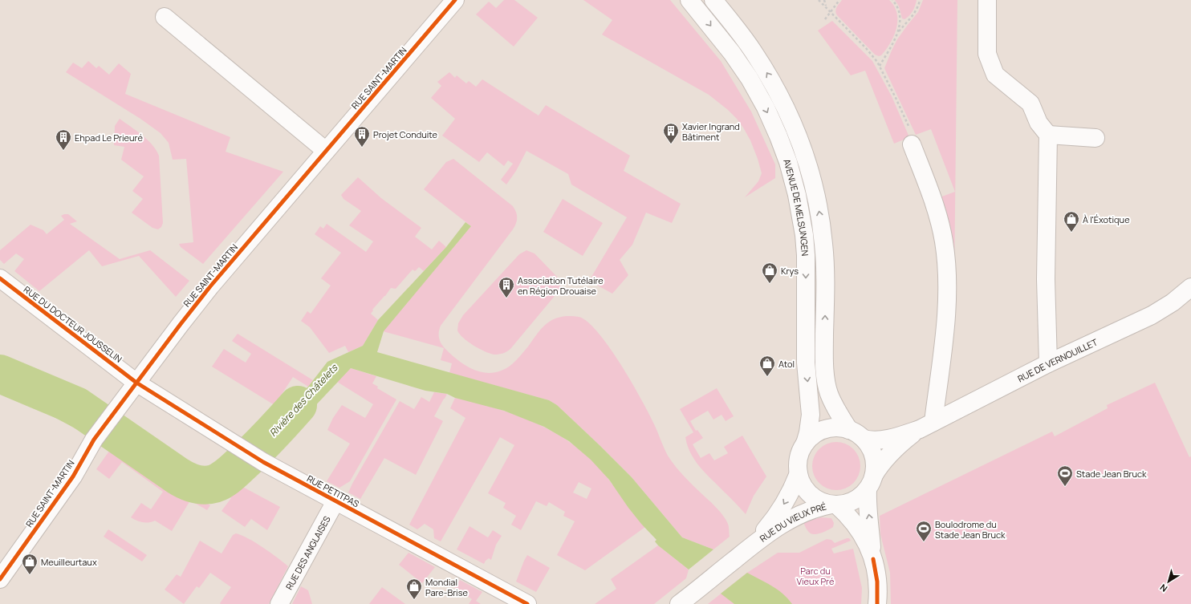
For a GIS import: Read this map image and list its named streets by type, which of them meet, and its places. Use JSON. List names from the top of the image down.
{
  "streets": {
    "street": [
      "RUE SAINT-MARTIN",
      "AVENUE DE MELSUNGEN",
      "RUE DU DOCTEUR JOUSSELIN",
      "RUE DE VERNOUILLET",
      "RUE PETITPAS",
      "RUE DU VIEUX PRÉ",
      "RUE DES ANGLAISES"
    ]
  },
  "crossings": [
    ["RUE SAINT-MARTIN", "RUE DU DOCTEUR JOUSSELIN"],
    ["RUE SAINT-MARTIN", "RUE PETITPAS"],
    ["AVENUE DE MELSUNGEN", "RUE DE VERNOUILLET"],
    ["AVENUE DE MELSUNGEN", "RUE DU VIEUX PRÉ"],
    ["RUE DU DOCTEUR JOUSSELIN", "RUE PETITPAS"],
    ["RUE DE VERNOUILLET", "RUE DU VIEUX PRÉ"],
    ["RUE PETITPAS", "RUE DES ANGLAISES"]
  ],
  "water": ["Rivière des Châtelets"],
  "parks": ["Parc du Vieux Pré"],
  "places": {
    "building": [
      "Xavier Ingrand Bâtiment",
      "Projet Conduite",
      "Ehpad Le Prieuré",
      "Association Tutélaire en Région Drouaise"
    ],
    "shop": [
      "À l'Éxotique",
      "Krys",
      "Atol",
      "Meuilleurtaux",
      "Mondial Pare-Brise"
    ],
    "sports": ["Stade Jean Bruck", "Boulodrome du Stade Jean Bruck"]
  },
  "north": "bottom left"
}
